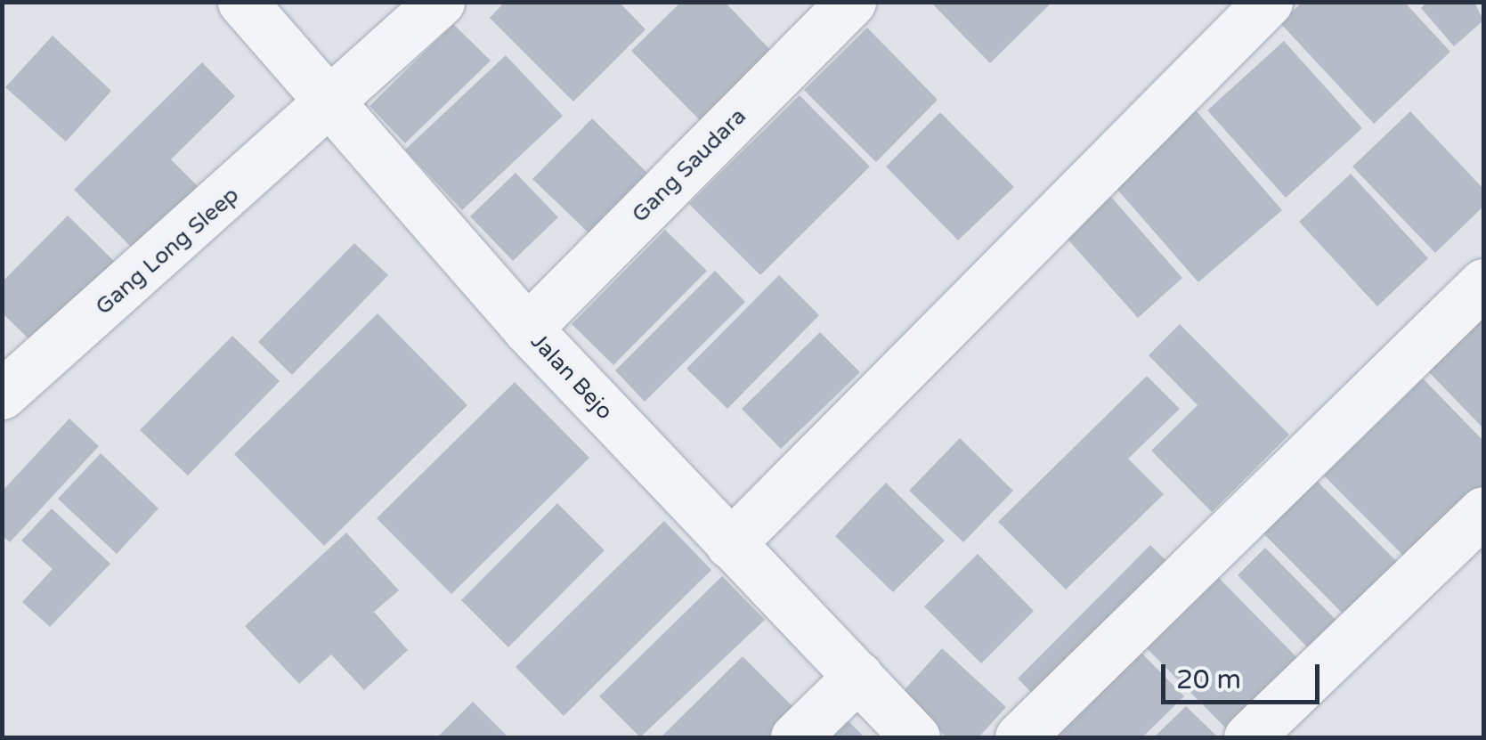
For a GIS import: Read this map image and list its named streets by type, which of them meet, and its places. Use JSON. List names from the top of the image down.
{
  "streets": {
    "street": ["Gang Saudara", "Gang Long Sleep", "Jalan Bejo"]
  },
  "crossings": [
    ["Gang Saudara", "Jalan Bejo"],
    ["Gang Long Sleep", "Jalan Bejo"]
  ],
  "scale_bar": "20 m"
}
